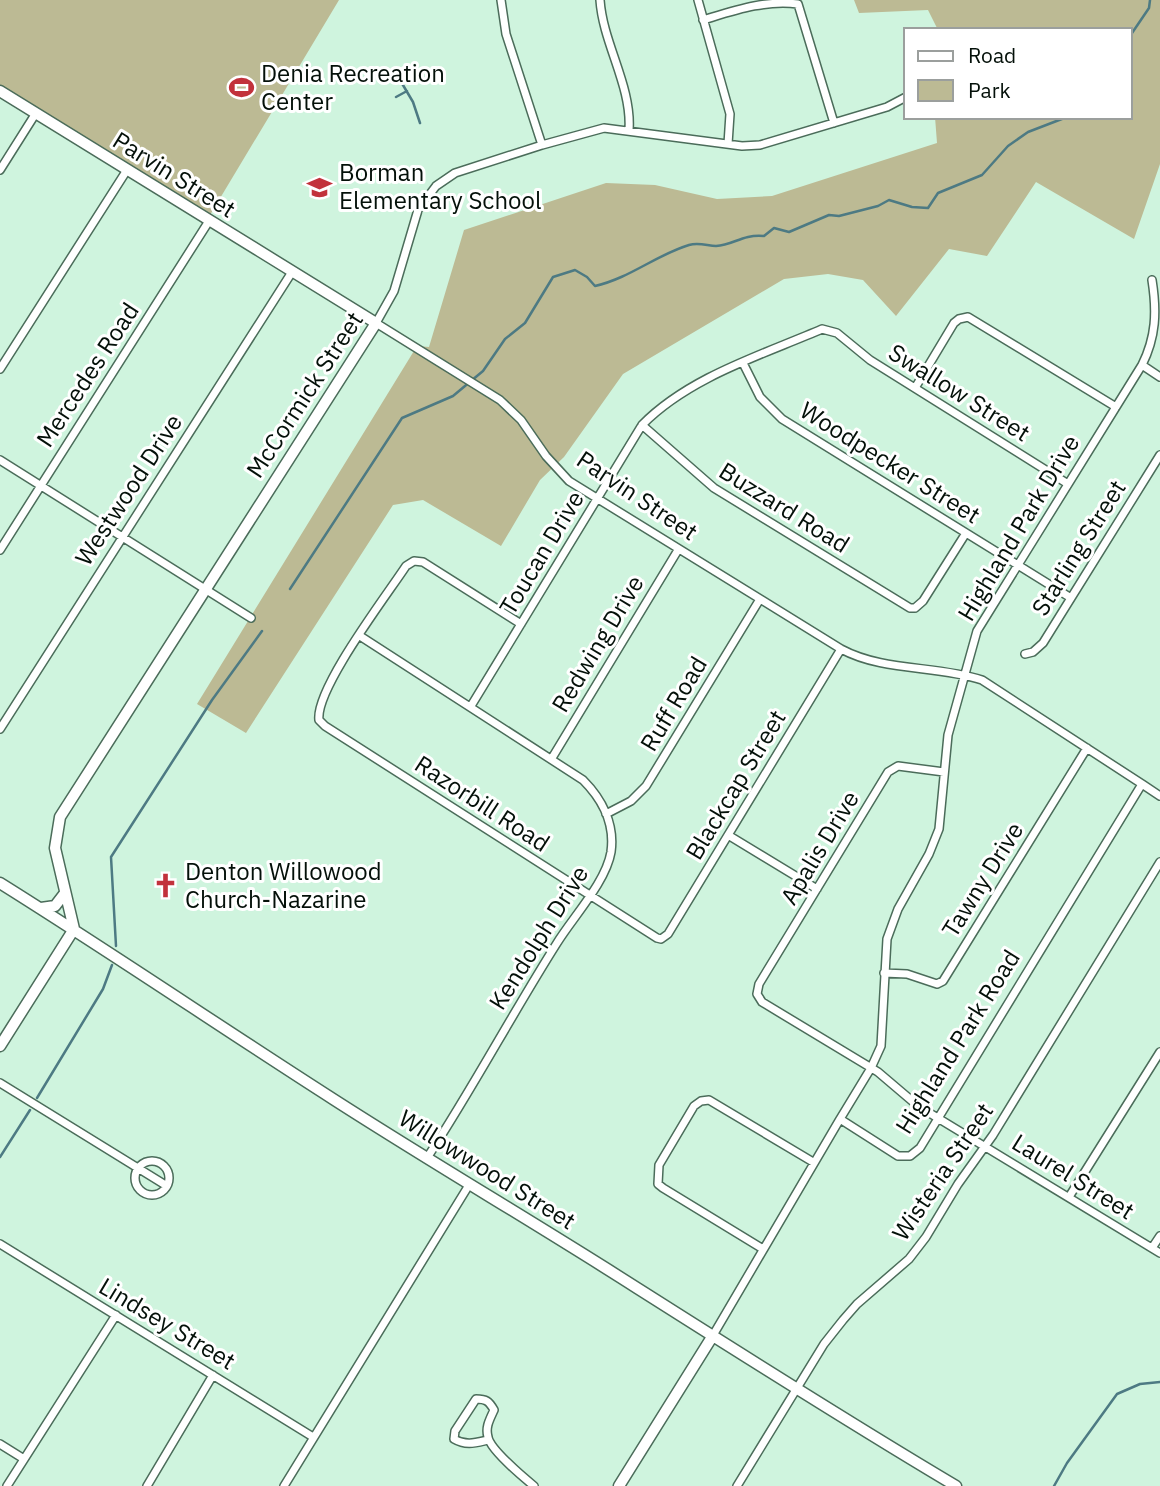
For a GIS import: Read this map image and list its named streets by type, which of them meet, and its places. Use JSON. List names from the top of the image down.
{
  "streets": {
    "street": [
      "Parvin Street",
      "Mercedes Road",
      "Swallow Street",
      "McCormick Street",
      "Woodpecker Street",
      "Westwood Drive",
      "Buzzard Road",
      "Highland Park Drive",
      "Starling Street",
      "Toucan Drive",
      "Redwing Drive",
      "Ruff Road",
      "Blackcap Street",
      "Razorbill Road",
      "Apalis Drive",
      "Tawny Drive",
      "Kendolph Drive",
      "Highland Park Road",
      "Willowwood Street",
      "Wisteria Street",
      "Laurel Street",
      "Lindsey Street"
    ]
  },
  "crossings": [
    ["Parvin Street", "Mercedes Road"],
    ["Parvin Street", "McCormick Street"],
    ["Parvin Street", "Westwood Drive"],
    ["Parvin Street", "Highland Park Drive"],
    ["Parvin Street", "Toucan Drive"],
    ["Parvin Street", "Redwing Drive"],
    ["Parvin Street", "Ruff Road"],
    ["Parvin Street", "Blackcap Street"],
    ["Parvin Street", "Tawny Drive"],
    ["Parvin Street", "Highland Park Road"],
    ["Swallow Street", "Highland Park Drive"],
    ["Swallow Street", "Toucan Drive"],
    ["McCormick Street", "Willowwood Street"],
    ["Woodpecker Street", "Buzzard Road"],
    ["Woodpecker Street", "Highland Park Drive"],
    ["Woodpecker Street", "Starling Street"],
    ["Woodpecker Street", "Toucan Drive"],
    ["Buzzard Road", "Toucan Drive"],
    ["Highland Park Drive", "Apalis Drive"],
    ["Highland Park Drive", "Tawny Drive"],
    ["Highland Park Drive", "Highland Park Road"],
    ["Highland Park Drive", "Laurel Street"],
    ["Toucan Drive", "Kendolph Drive"],
    ["Redwing Drive", "Kendolph Drive"],
    ["Ruff Road", "Kendolph Drive"],
    ["Blackcap Street", "Razorbill Road"],
    ["Razorbill Road", "Kendolph Drive"],
    ["Apalis Drive", "Laurel Street"],
    ["Kendolph Drive", "Willowwood Street"],
    ["Highland Park Road", "Laurel Street"],
    ["Willowwood Street", "Wisteria Street"],
    ["Wisteria Street", "Laurel Street"]
  ],
  "places": {
    "sports": ["Denia Recreation Center"],
    "school or university": ["Borman Elementary School"],
    "church": ["Denton Willowood Church-Nazarine"]
  },
  "legend": ["Road", "Park"]
}
